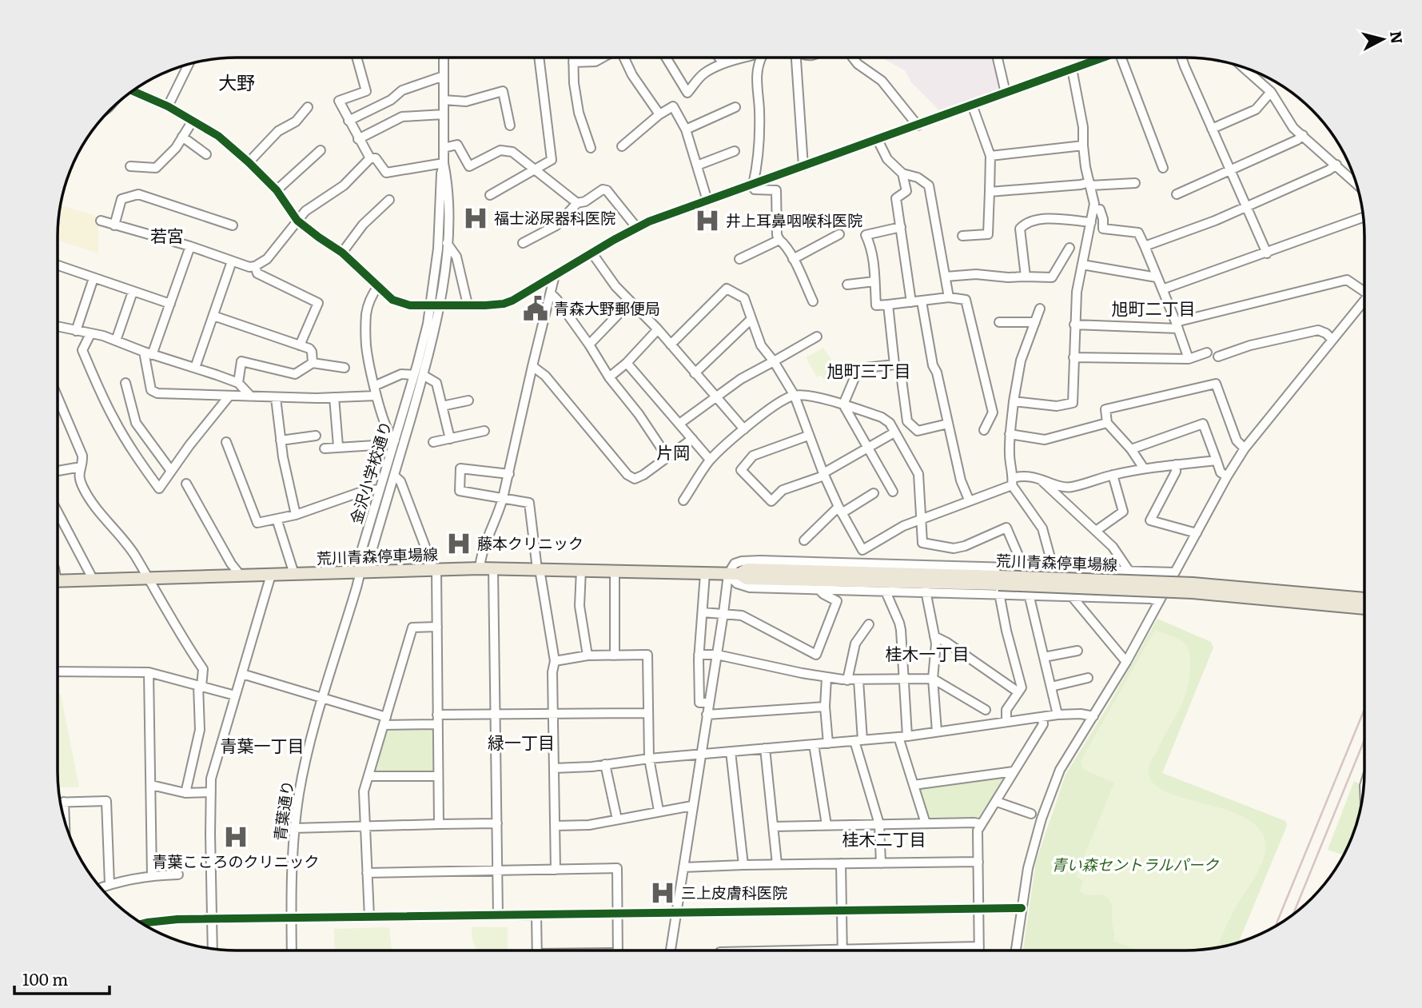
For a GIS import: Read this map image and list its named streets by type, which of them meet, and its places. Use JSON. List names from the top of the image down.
{
  "streets": {
    "main road": ["荒川青森停車場線"],
    "street": ["金沢小学校通り", "青葉通り"]
  },
  "crossings": [
    ["金沢小学校通り", "荒川青森停車場線"],
    ["金沢小学校通り", "青葉通り"],
    ["荒川青森停車場線", "青葉通り"]
  ],
  "districts": [
    "大野",
    "若宮",
    "旭町二丁目",
    "旭町三丁目",
    "片岡",
    "桂木一丁目",
    "緑一丁目",
    "青葉一丁目",
    "桂木二丁目"
  ],
  "parks": ["青い森セントラルパーク"],
  "places": {
    "hospital": [
      "福士泌尿器科医院",
      "井上耳鼻咽喉科医院",
      "藤本クリニック",
      "青葉こころのクリニック",
      "三上皮膚科医院"
    ],
    "public building": ["青森大野郵便局"]
  },
  "scale_bar": "100 m",
  "north": "right"
}
